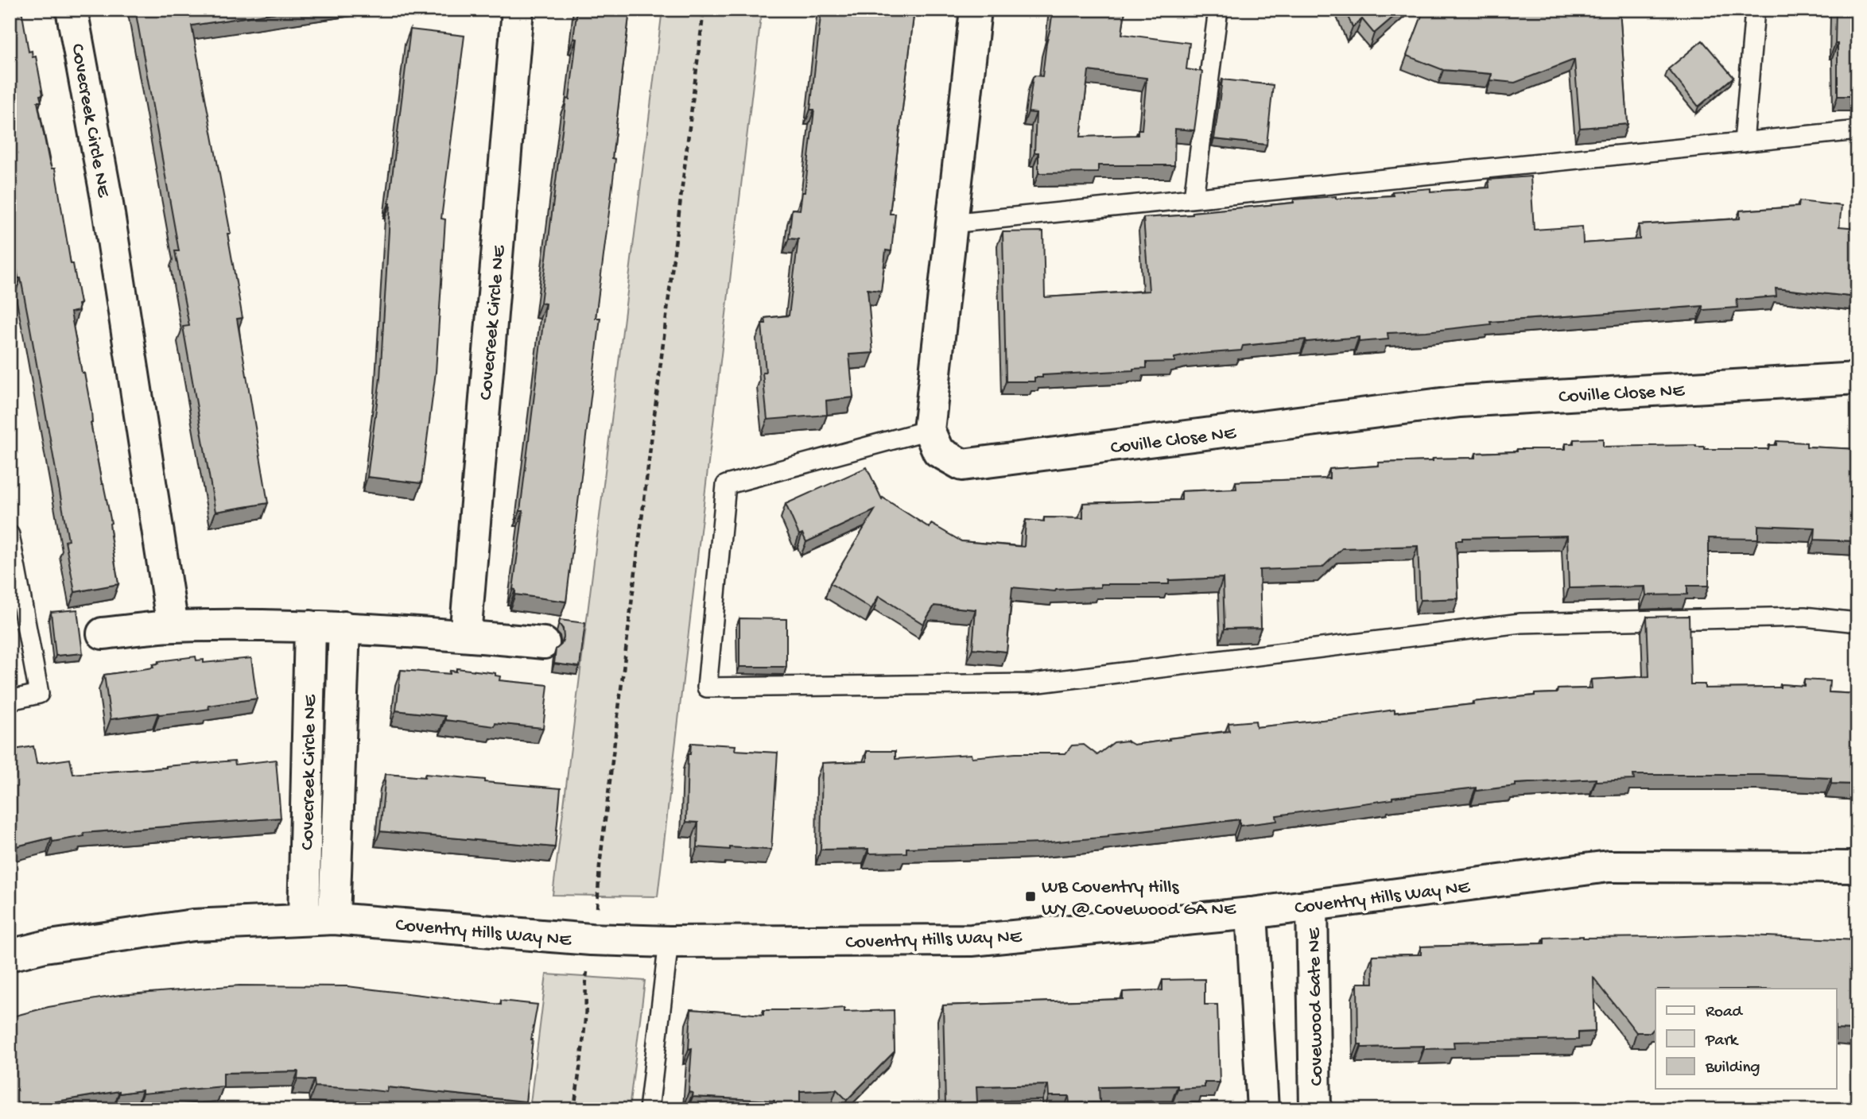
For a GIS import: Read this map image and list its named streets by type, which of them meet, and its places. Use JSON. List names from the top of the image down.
{
  "streets": {
    "street": [
      "Covecreek Circle NE",
      "Coville Close NE",
      "Coventry Hills Way NE",
      "Covewood Gate NE"
    ]
  },
  "crossings": [
    ["Covecreek Circle NE", "Coventry Hills Way NE"],
    ["Coventry Hills Way NE", "Covewood Gate NE"]
  ],
  "places": {
    "transit": ["WB Coventry Hills WY @ Covewood GA NE"]
  },
  "legend": ["Road", "Park", "Building"]
}
